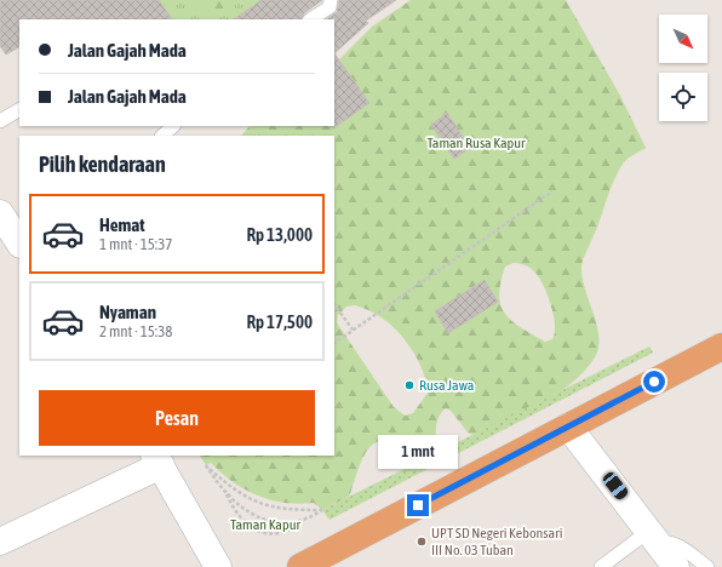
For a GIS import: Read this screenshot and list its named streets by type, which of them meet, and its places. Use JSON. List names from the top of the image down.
{
  "parks": ["Taman Rusa Kapur", "Taman Kapur"],
  "places": ["Rusa Jawa", "UPT SD Negeri Kebonsari III No. 03 Tuban"],
  "north": "bottom right",
  "page": {
    "banner": ["Jalan Gajah Mada", "Jalan Gajah Mada"],
    "heading": "Pilih kendaraan",
    "list": [
      {
        "name": "Hemat",
        "note": "1 mnt · 15:37",
        "value": "Rp 13,000"
      },
      {
        "name": "Nyaman",
        "note": "2 mnt · 15:38",
        "value": "Rp 17,500"
      }
    ],
    "buttons": "Pesan",
    "bubble": "1 mnt"
  }
}
